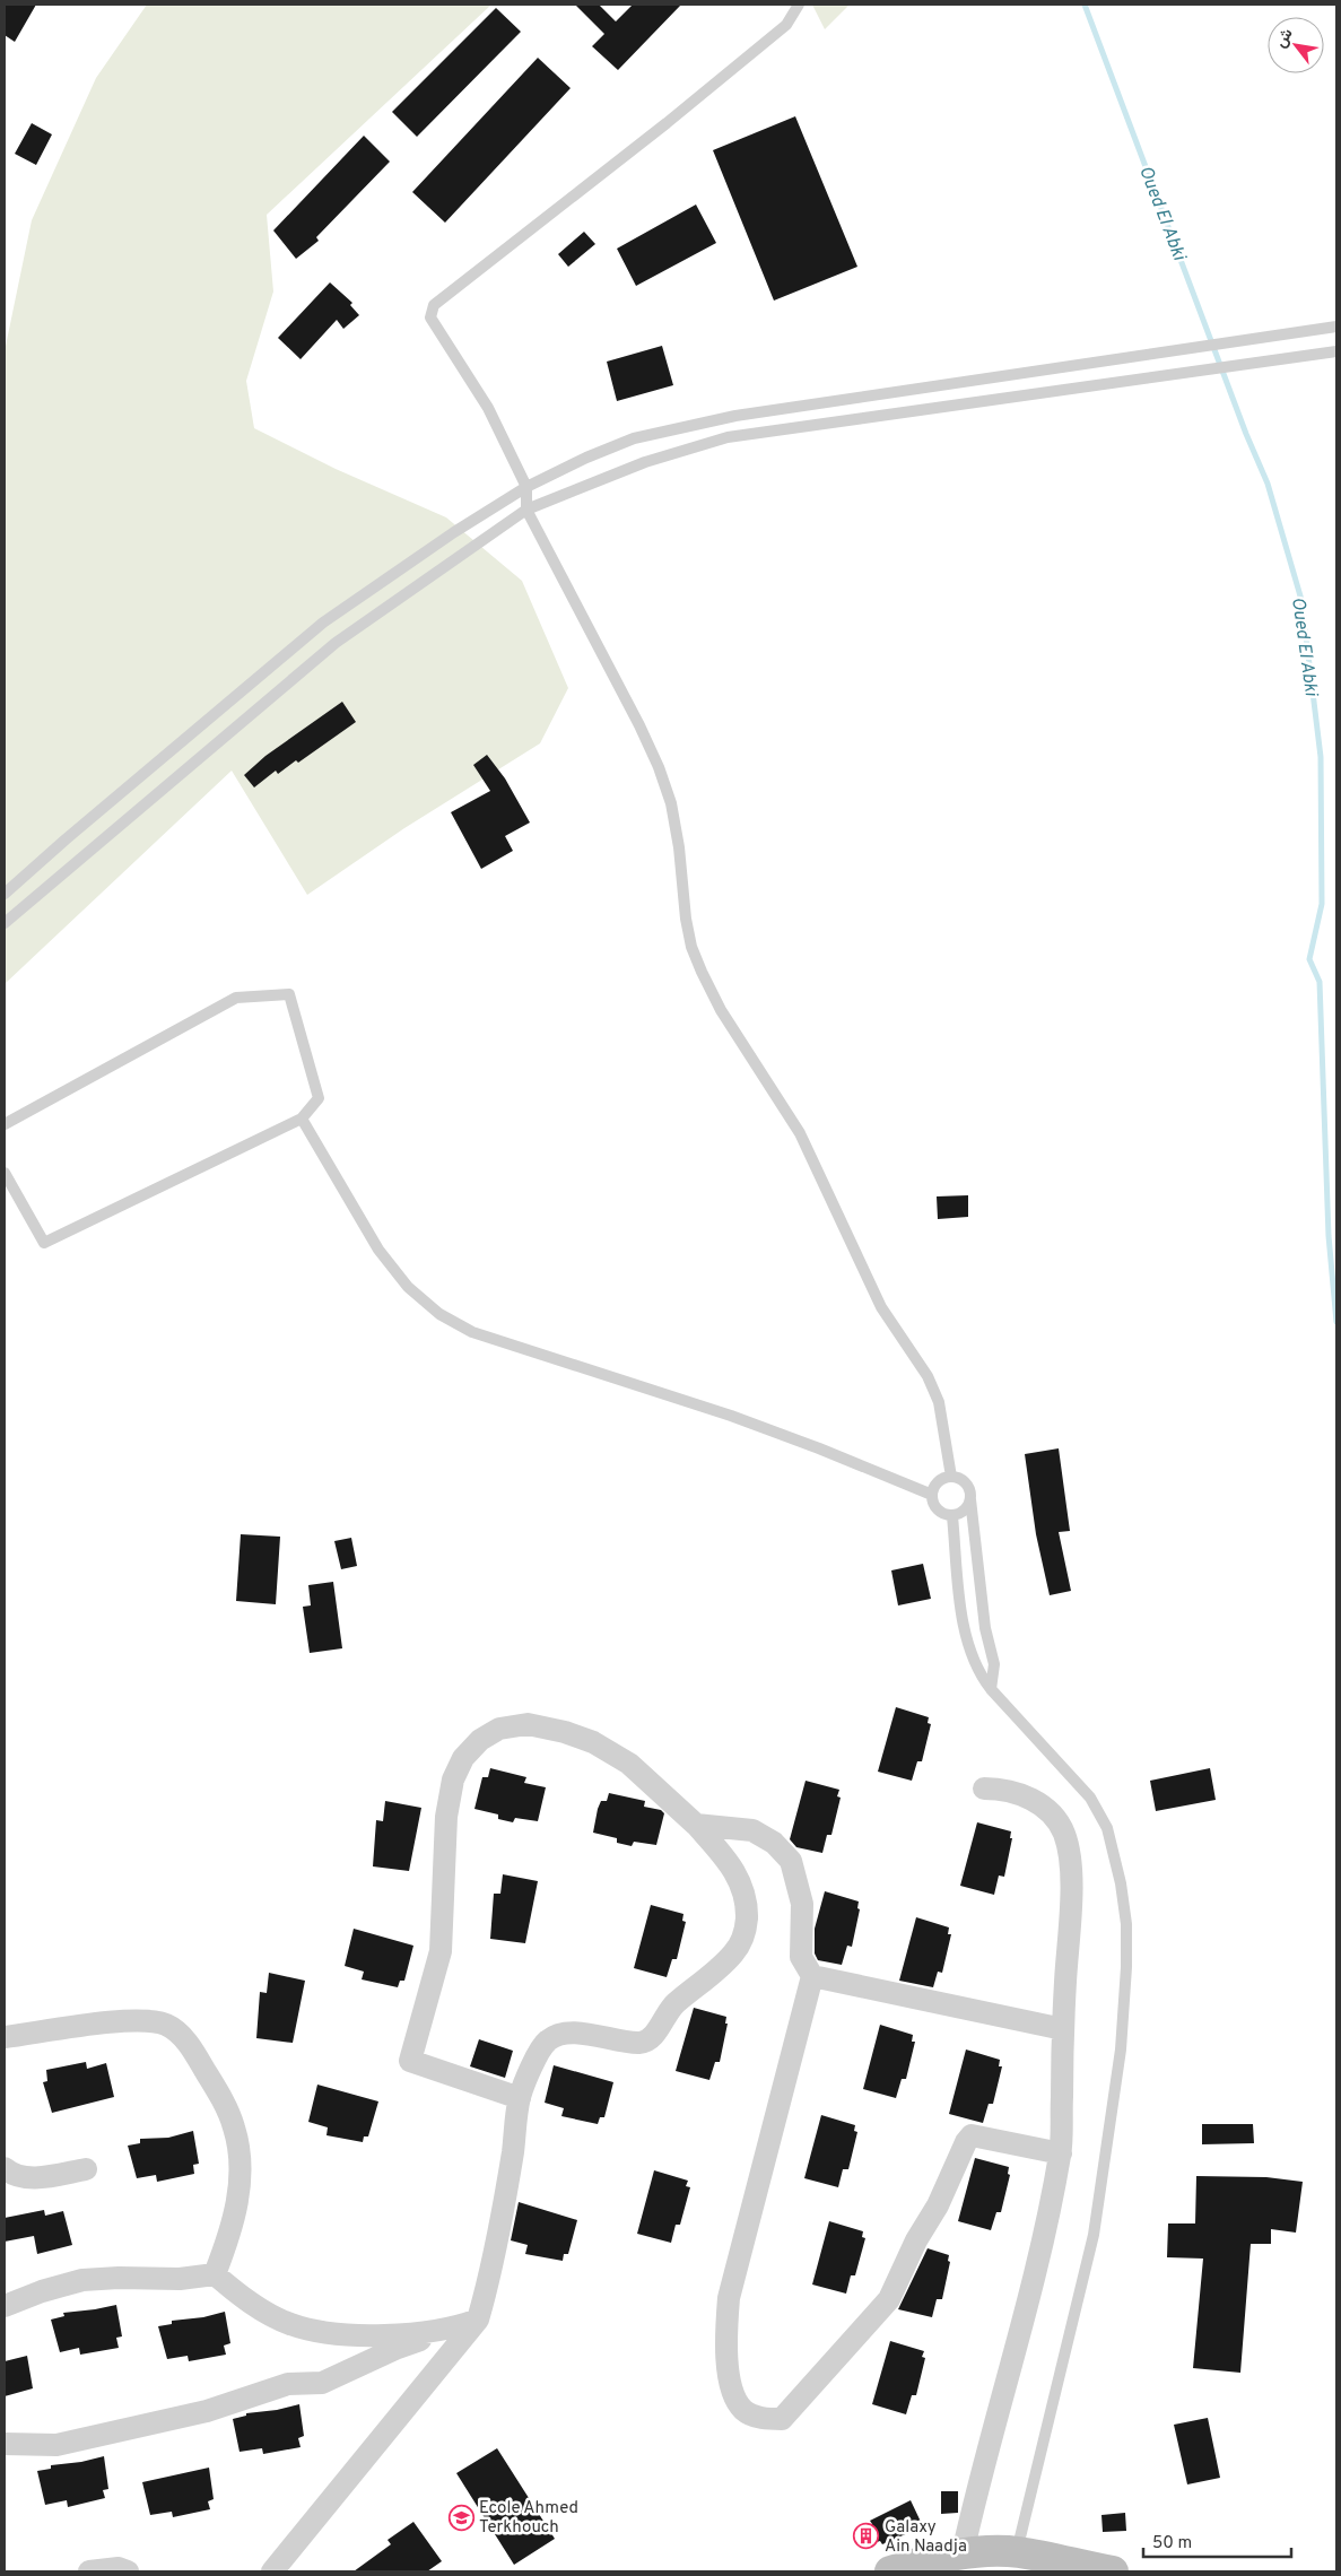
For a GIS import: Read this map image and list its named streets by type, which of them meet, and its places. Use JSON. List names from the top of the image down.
{
  "water": ["Oued El Abki"],
  "places": {
    "school or university": ["Ecole Ahmed Terkhouch"],
    "building": ["Galaxy Ain Naadja"]
  },
  "scale_bar": "50 m",
  "north": "top left"
}
